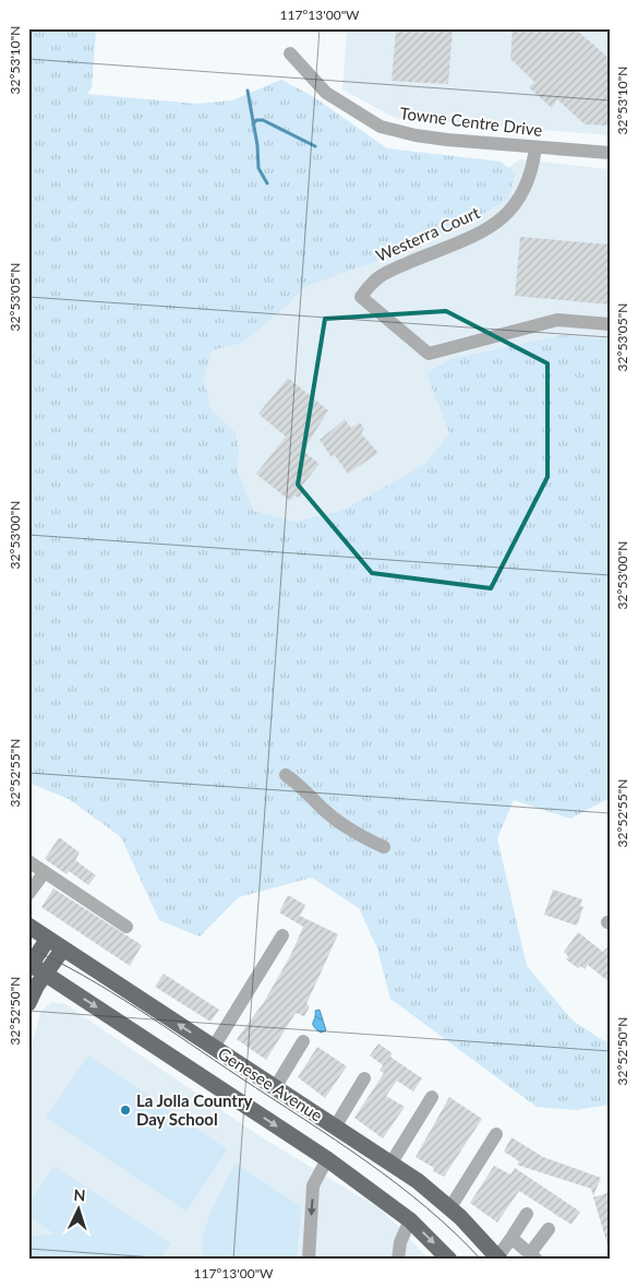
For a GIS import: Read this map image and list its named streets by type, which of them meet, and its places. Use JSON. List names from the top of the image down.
{
  "streets": {
    "main road": ["Genesee Avenue"],
    "street": ["Towne Centre Drive", "Westerra Court"]
  },
  "crossings": [
    ["Towne Centre Drive", "Westerra Court"]
  ],
  "places": ["La Jolla Country Day School"],
  "north": "top",
  "coordinates": [
    "117°13'00\"W",
    "32°53'10\"N",
    "32°53'05\"N",
    "32°53'00\"N",
    "32°52'55\"N",
    "32°52'50\"N"
  ]
}
